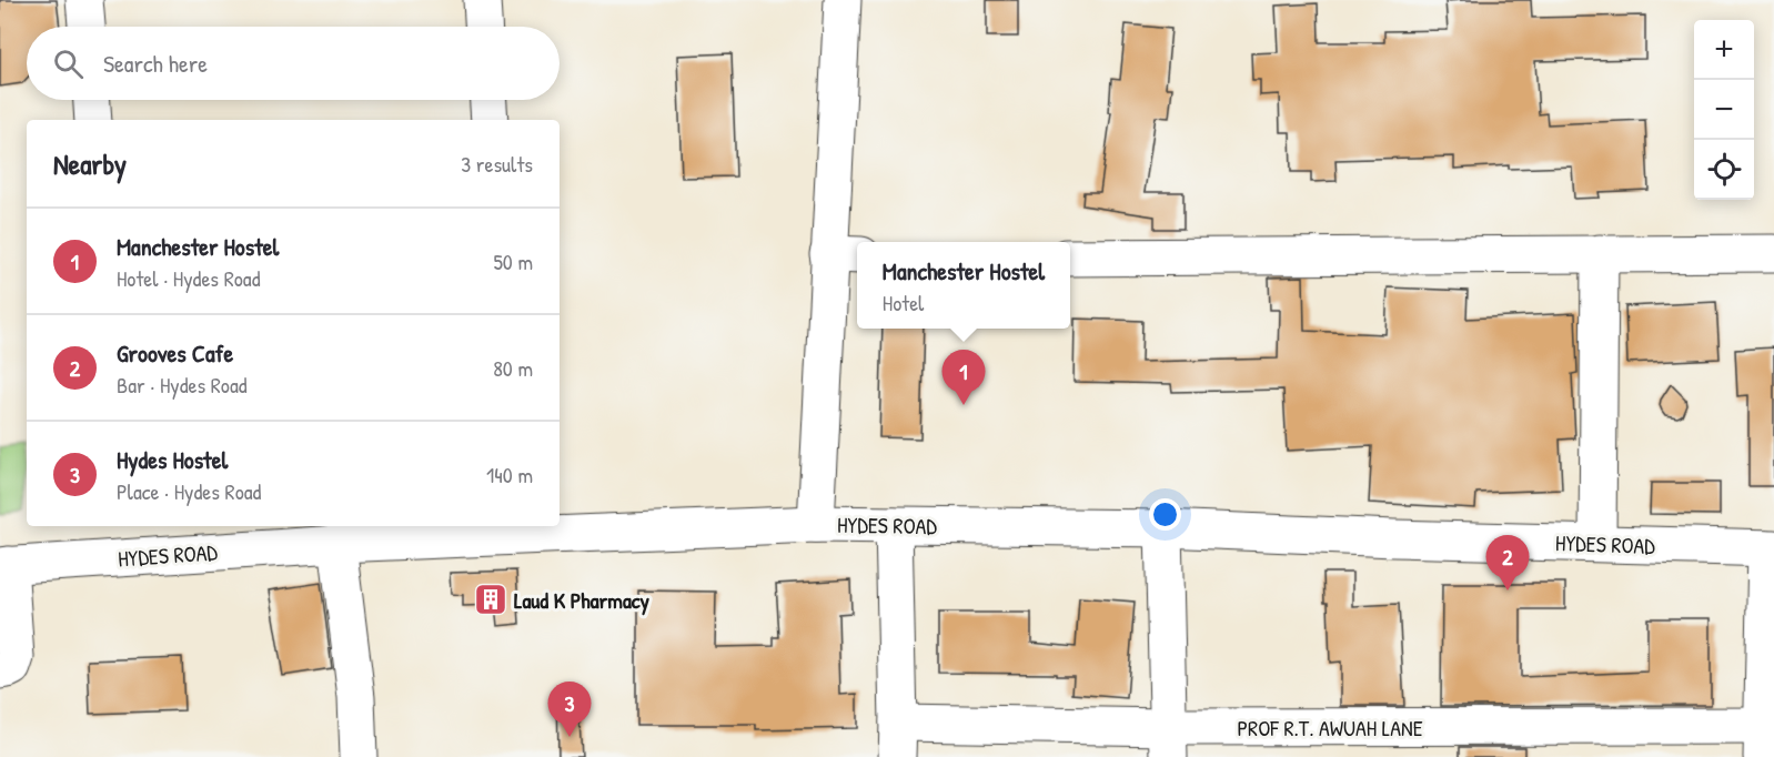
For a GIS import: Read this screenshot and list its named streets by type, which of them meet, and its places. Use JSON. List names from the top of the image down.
{
  "streets": {
    "street": ["HYDES ROAD", "PROF R.T. AWUAH LANE"]
  },
  "places": {
    "building": ["Laud K Pharmacy"]
  },
  "page": {
    "map_buttons": ["+", "−"],
    "search": "Search here",
    "heading": ["Nearby", "3 results"],
    "list": [
      {
        "mark": "1",
        "name": "Manchester Hostel",
        "note": "Hotel · Hydes Road",
        "value": "50 m"
      },
      {
        "mark": "2",
        "name": "Grooves Cafe",
        "note": "Bar · Hydes Road",
        "value": "80 m"
      },
      {
        "mark": "3",
        "name": "Hydes Hostel",
        "note": "Place · Hydes Road",
        "value": "140 m"
      }
    ],
    "popup": ["Manchester Hostel", "Hotel"],
    "pins": ["1", "2", "3"]
  }
}
